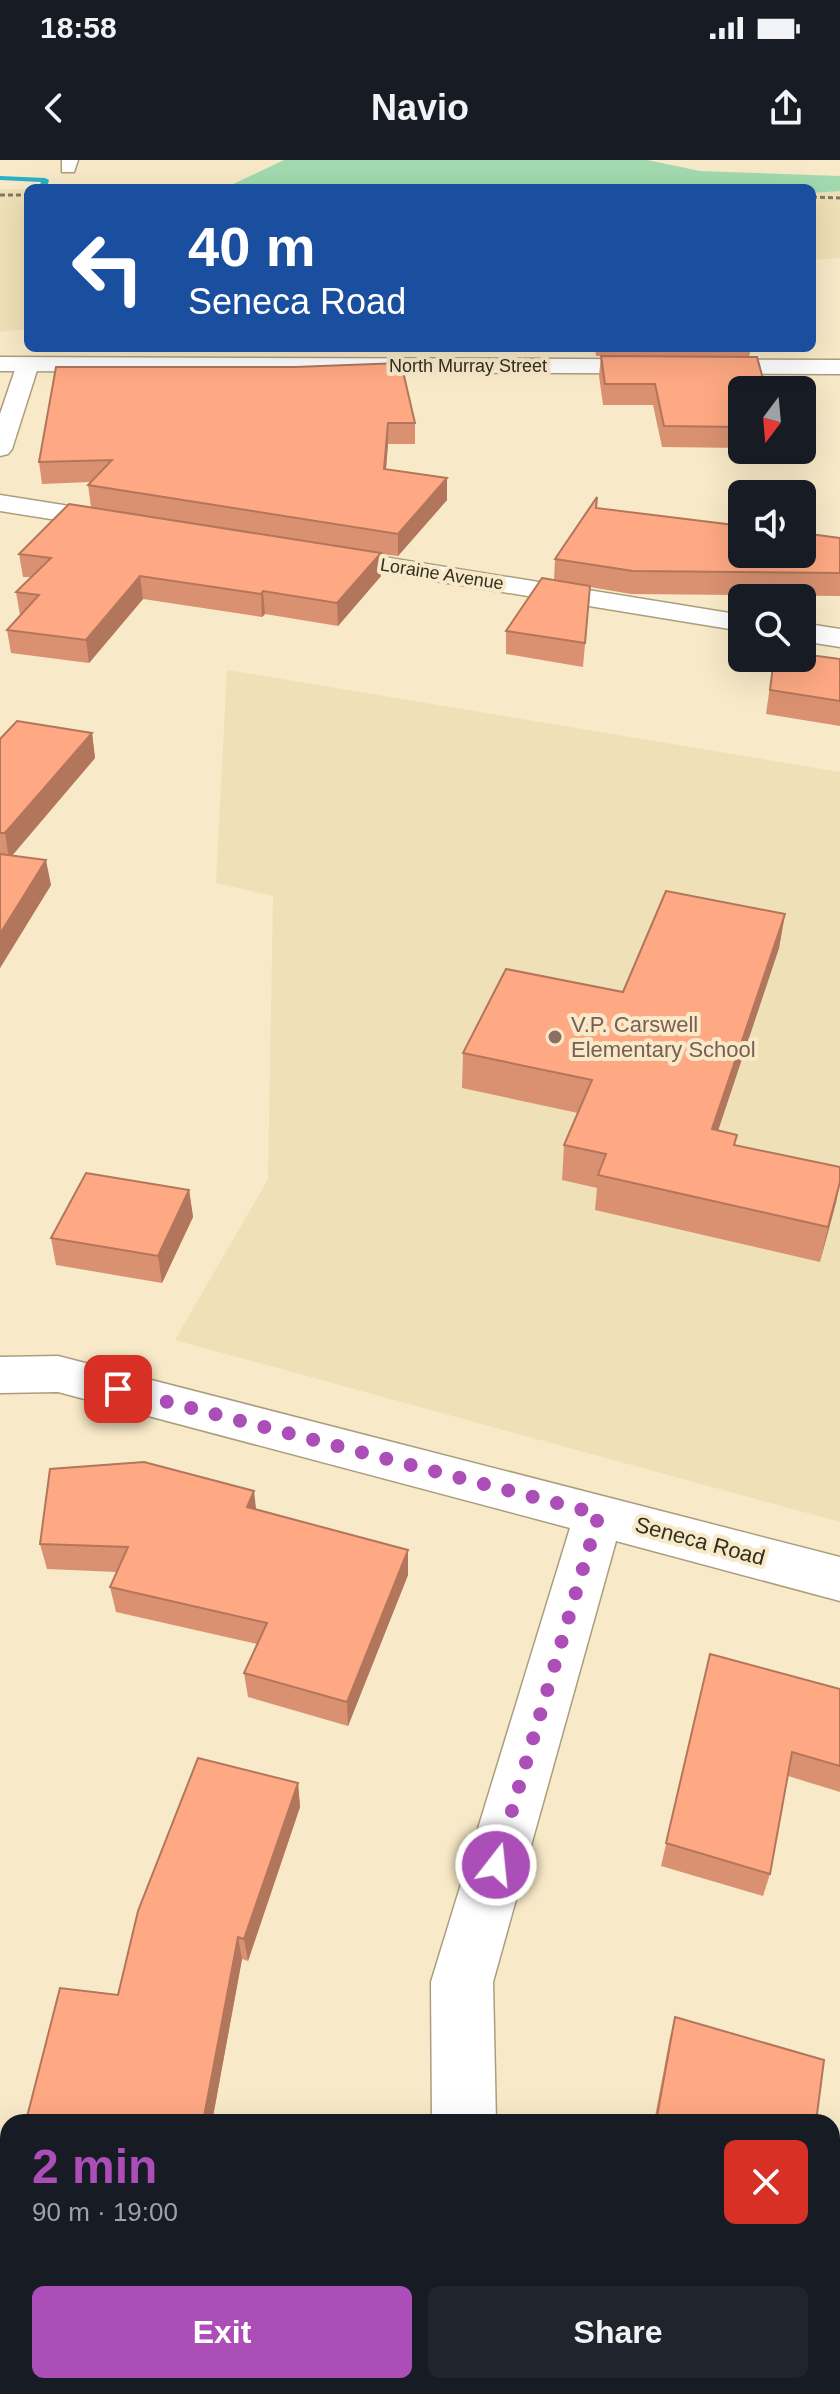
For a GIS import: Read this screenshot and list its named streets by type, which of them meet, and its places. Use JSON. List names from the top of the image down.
{
  "streets": {
    "street": ["North Murray Street", "Loraine Avenue", "Seneca Road"]
  },
  "places": ["V.P. Carswell Elementary School"],
  "north": "bottom",
  "page": {
    "status": "18:58",
    "header": "Navio",
    "turn": ["40 m", "Seneca Road"],
    "heading": ["2 min", "90 m · 19:00"],
    "buttons": ["Exit", "Share"]
  }
}
